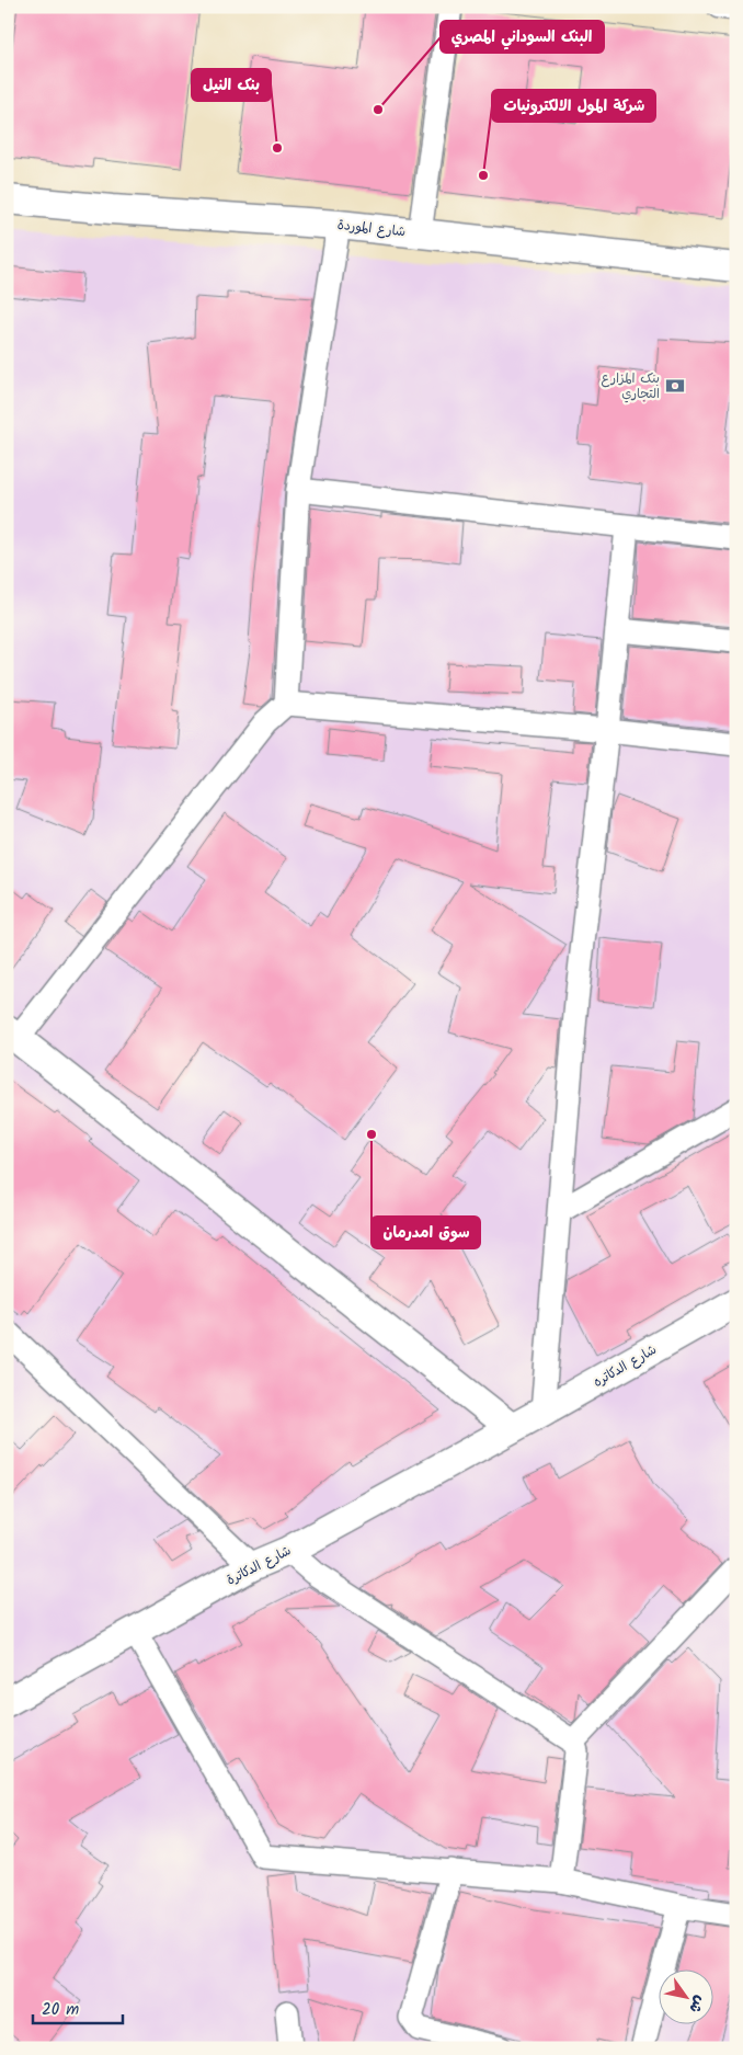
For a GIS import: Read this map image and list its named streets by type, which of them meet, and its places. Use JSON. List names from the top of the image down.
{
  "streets": {
    "street": ["شارع الموردة", "شارع الدكاتره", "شارع الدكاترة"]
  },
  "crossings": [
    ["شارع الدكاتره", "شارع الدكاترة"]
  ],
  "places": {
    "other": [
      "البنک السوداني المصري",
      "بنک النيل",
      "شركة المول الالكترونيات",
      "سوق امدرمان"
    ],
    "bank": ["بنک المزارع التجاري"]
  },
  "scale_bar": "20 m",
  "north": "bottom right"
}
